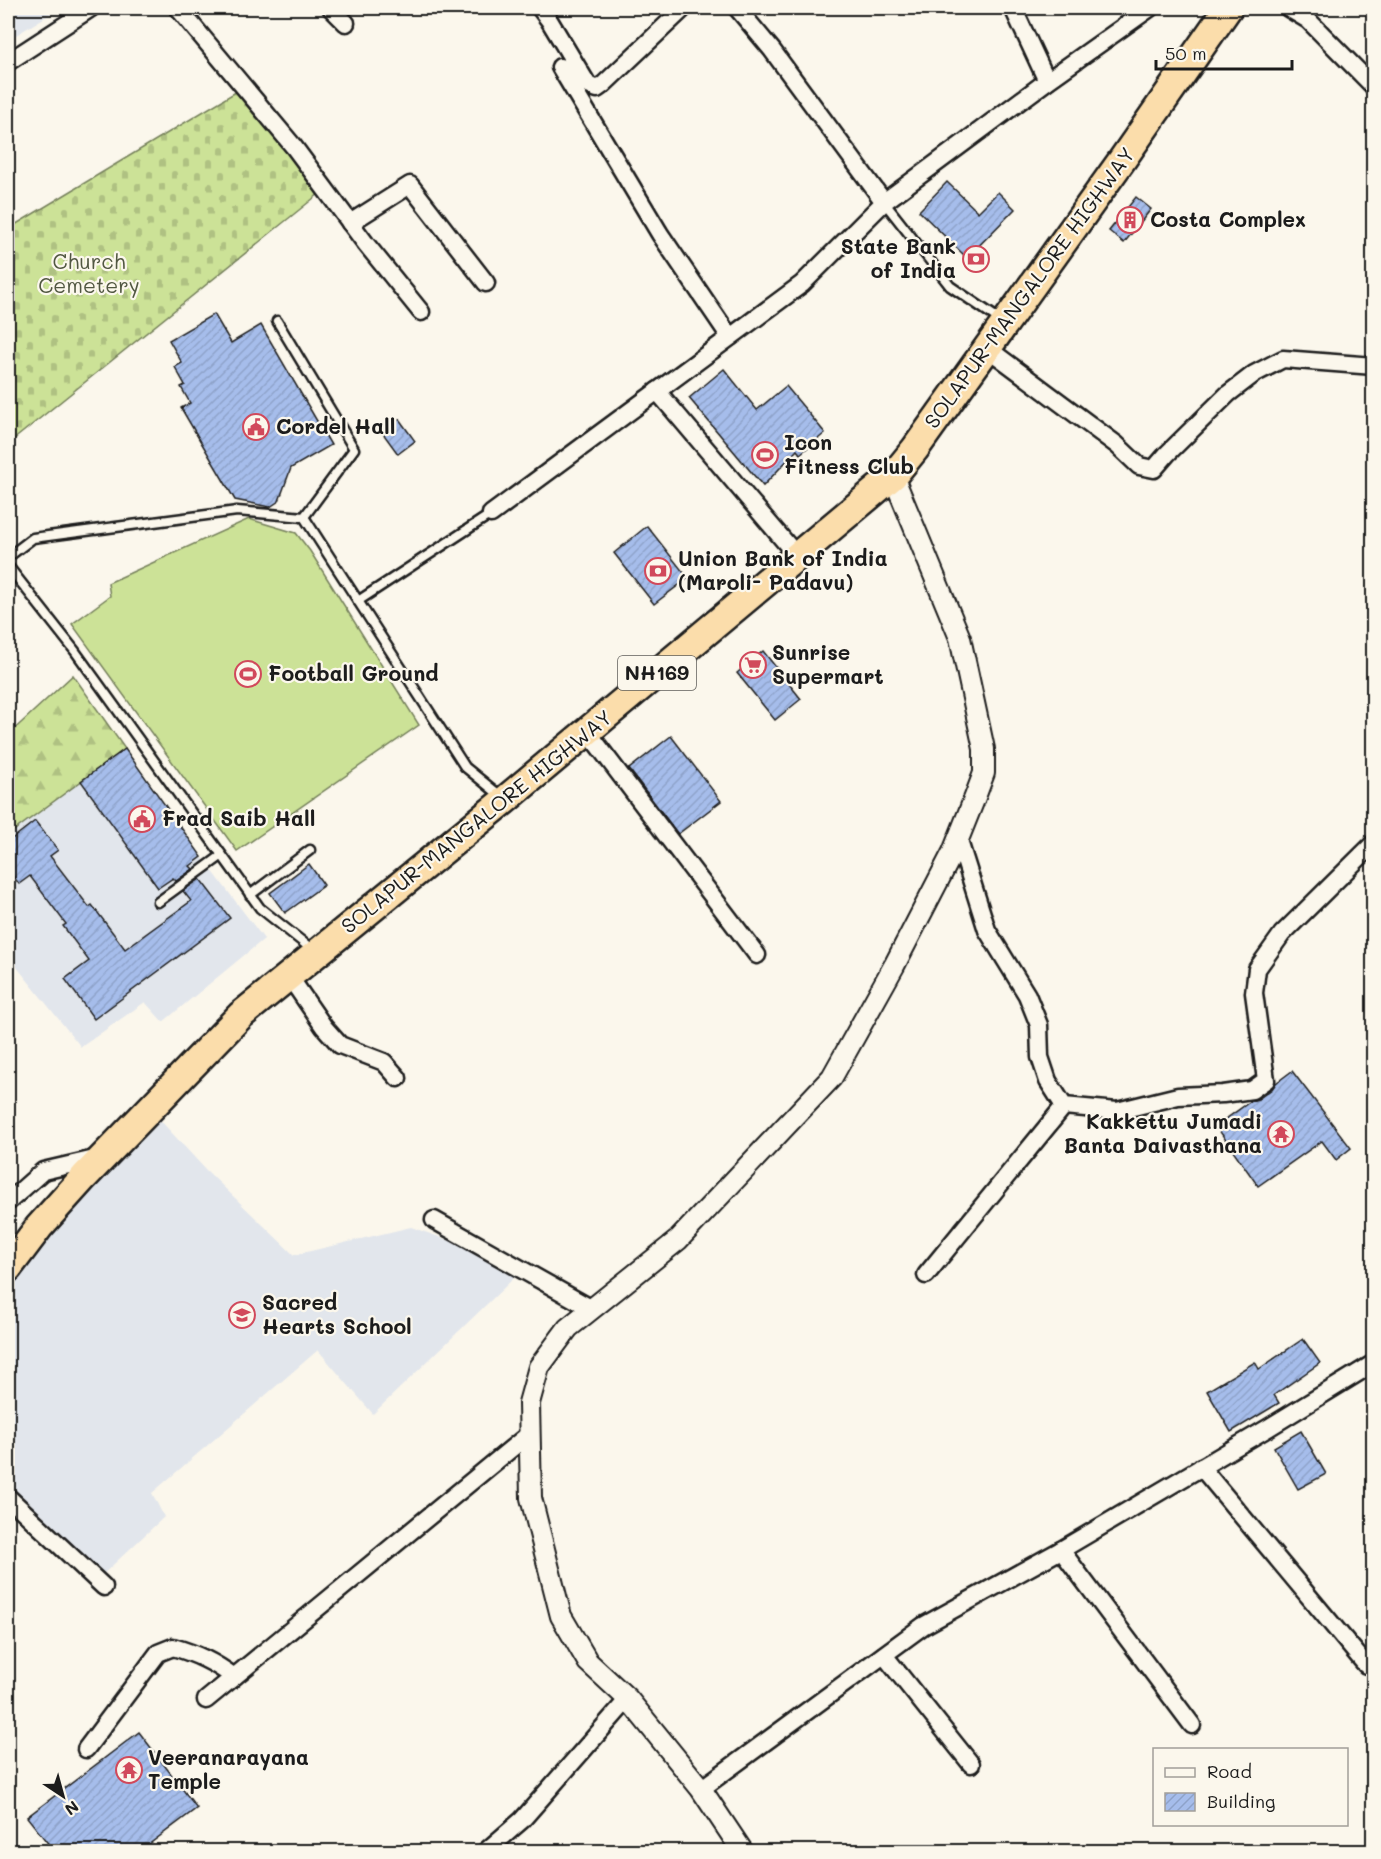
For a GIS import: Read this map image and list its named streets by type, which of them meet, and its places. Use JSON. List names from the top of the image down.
{
  "streets": {
    "highway": ["SOLAPUR-MANGALORE HIGHWAY", "NH169"]
  },
  "parks": ["Church Cemetery"],
  "places": {
    "building": ["Costa Complex"],
    "bank": ["State Bank of India", "Union Bank of India (Maroli- Padavu)"],
    "public building": ["Cordel Hall", "Frad Saib Hall"],
    "sports": ["Icon Fitness Club", "Football Ground"],
    "supermarket": ["Sunrise Supermart"],
    "temple": ["Kakkettu Jumadi Banta Daivasthana", "Veeranarayana Temple"],
    "school or university": ["Sacred Hearts School"]
  },
  "legend": ["Road", "Building"],
  "scale_bar": "50 m",
  "north": "bottom right"
}
